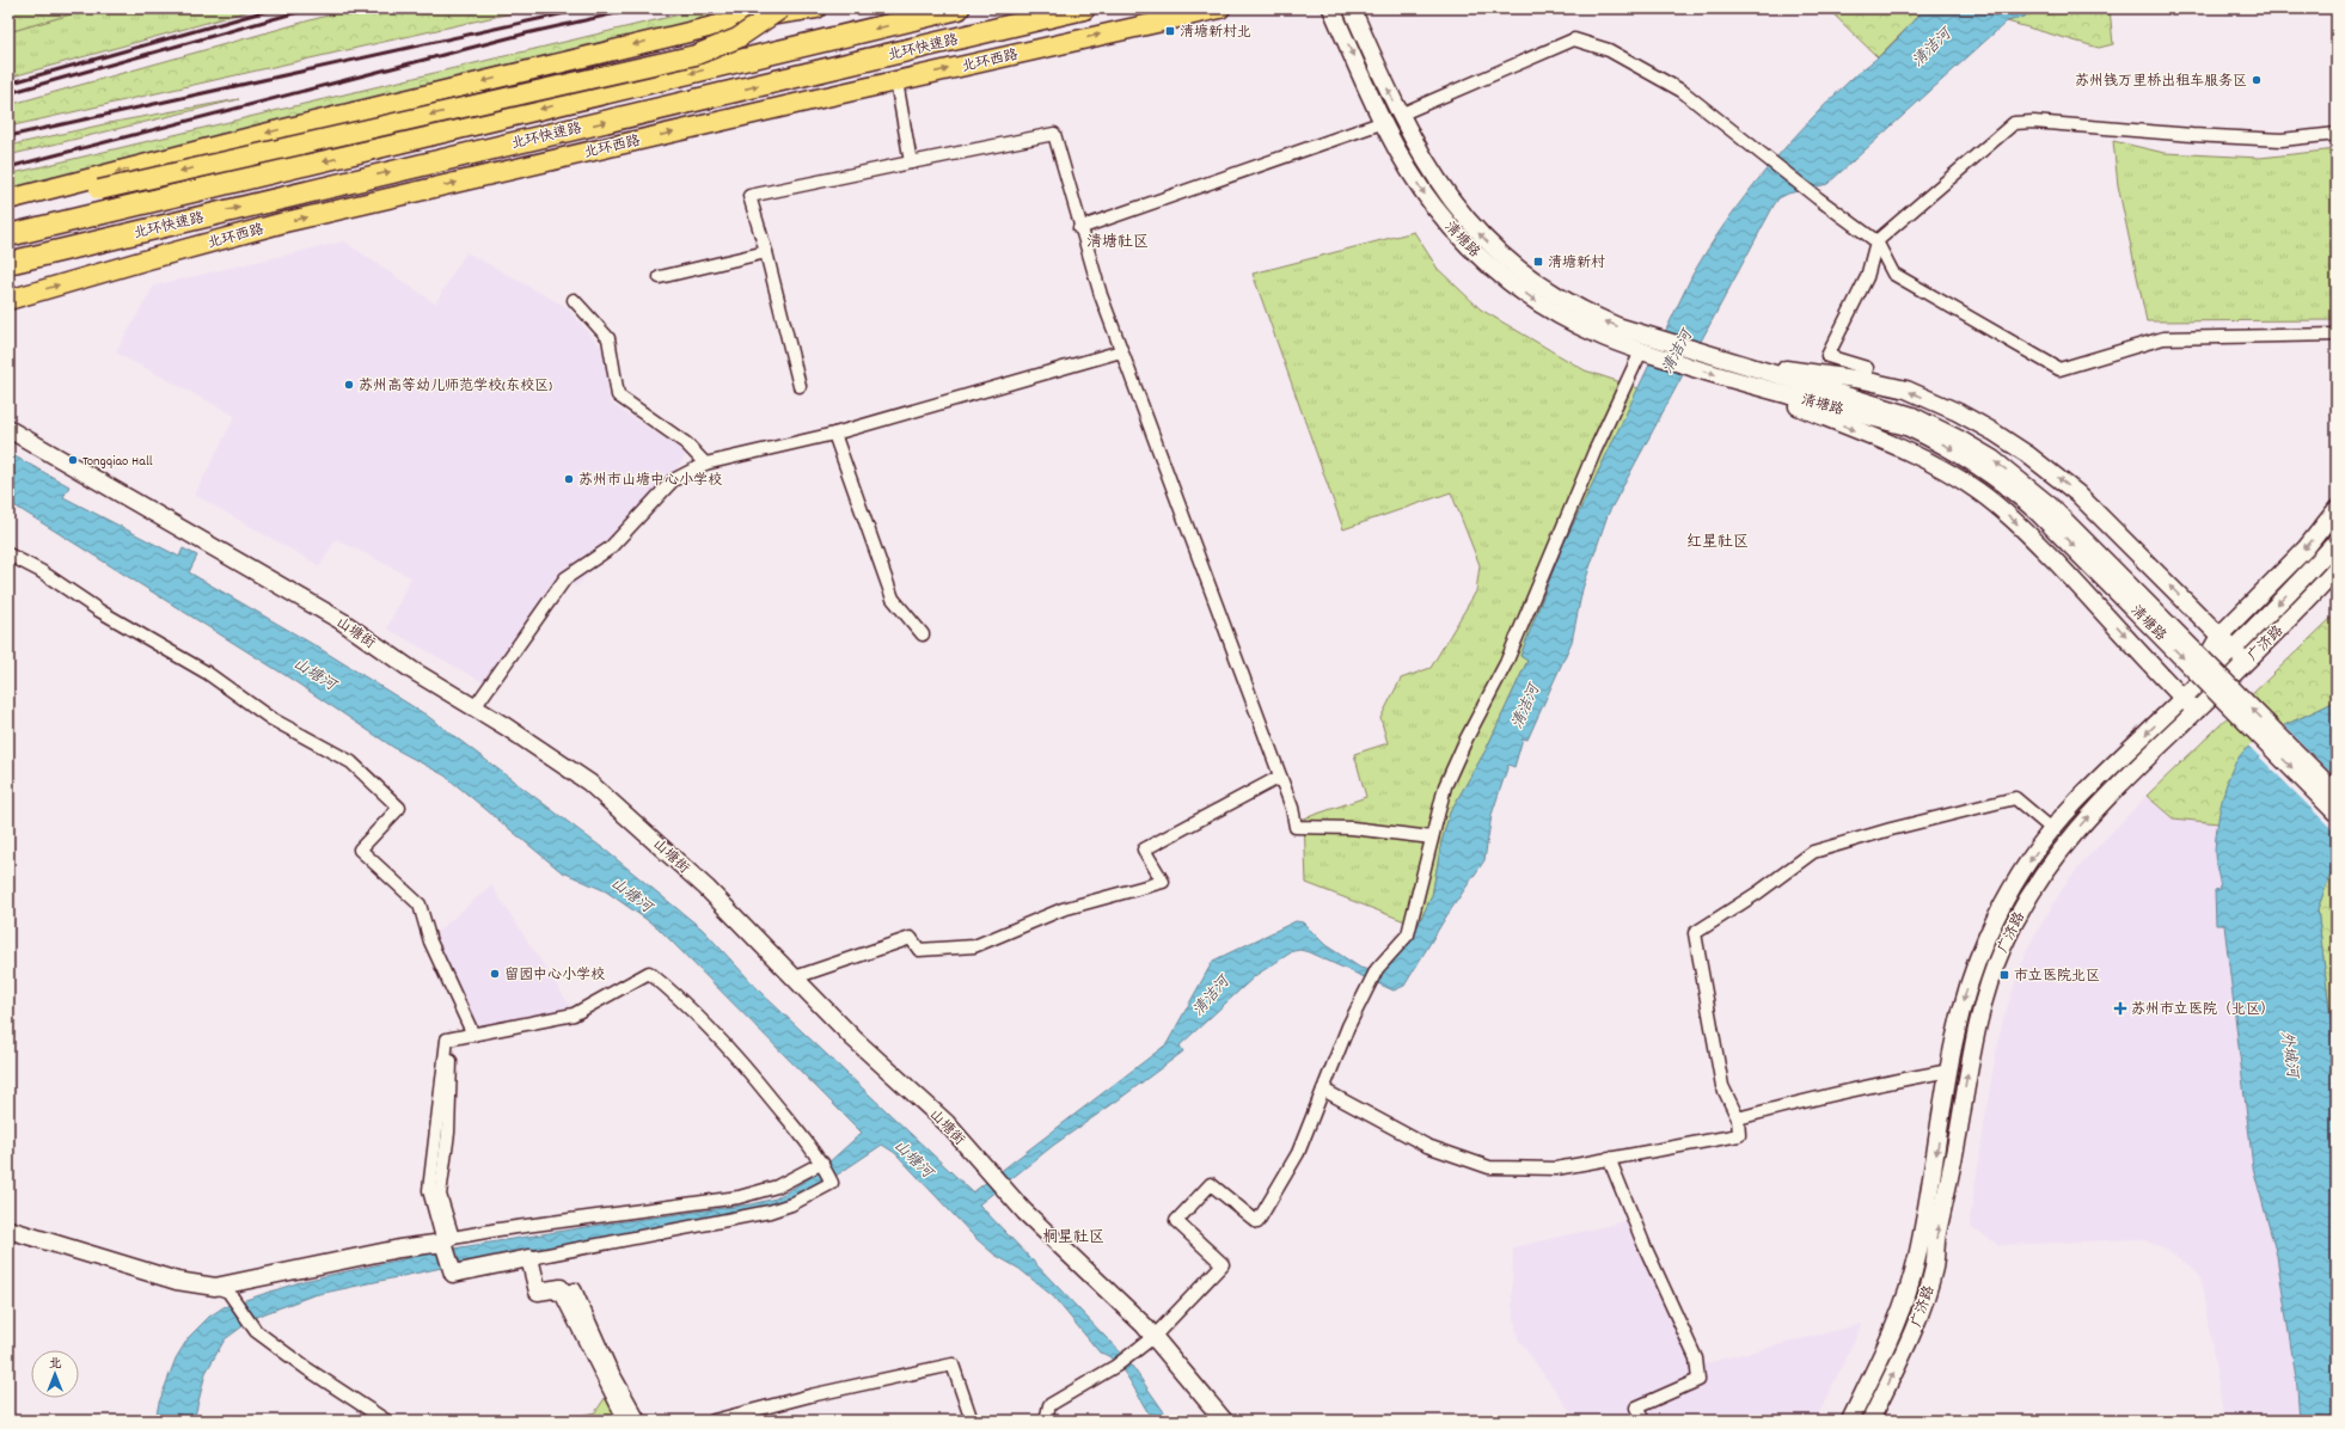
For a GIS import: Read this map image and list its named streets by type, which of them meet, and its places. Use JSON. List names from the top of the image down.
{
  "streets": {
    "highway": ["北环快速路"],
    "main road": [
      "北环西路",
      "清塘路",
      "山塘街",
      "广济路"
    ]
  },
  "districts": ["清塘社区", "红星社区", "桐星社区"],
  "water": ["清洁河", "山塘河", "外城河"],
  "places": {
    "transit": ["清塘新村北", "清塘新村", "市立医院北区"],
    "other": [
      "苏州钱万里桥出租车服务区",
      "苏州高等幼儿师范学校(东校区)",
      "Tongqiao Hall",
      "苏州市山塘中心小学校",
      "留园中心小学校"
    ],
    "health": ["苏州市立医院（北区）"]
  },
  "north": "top"
}
